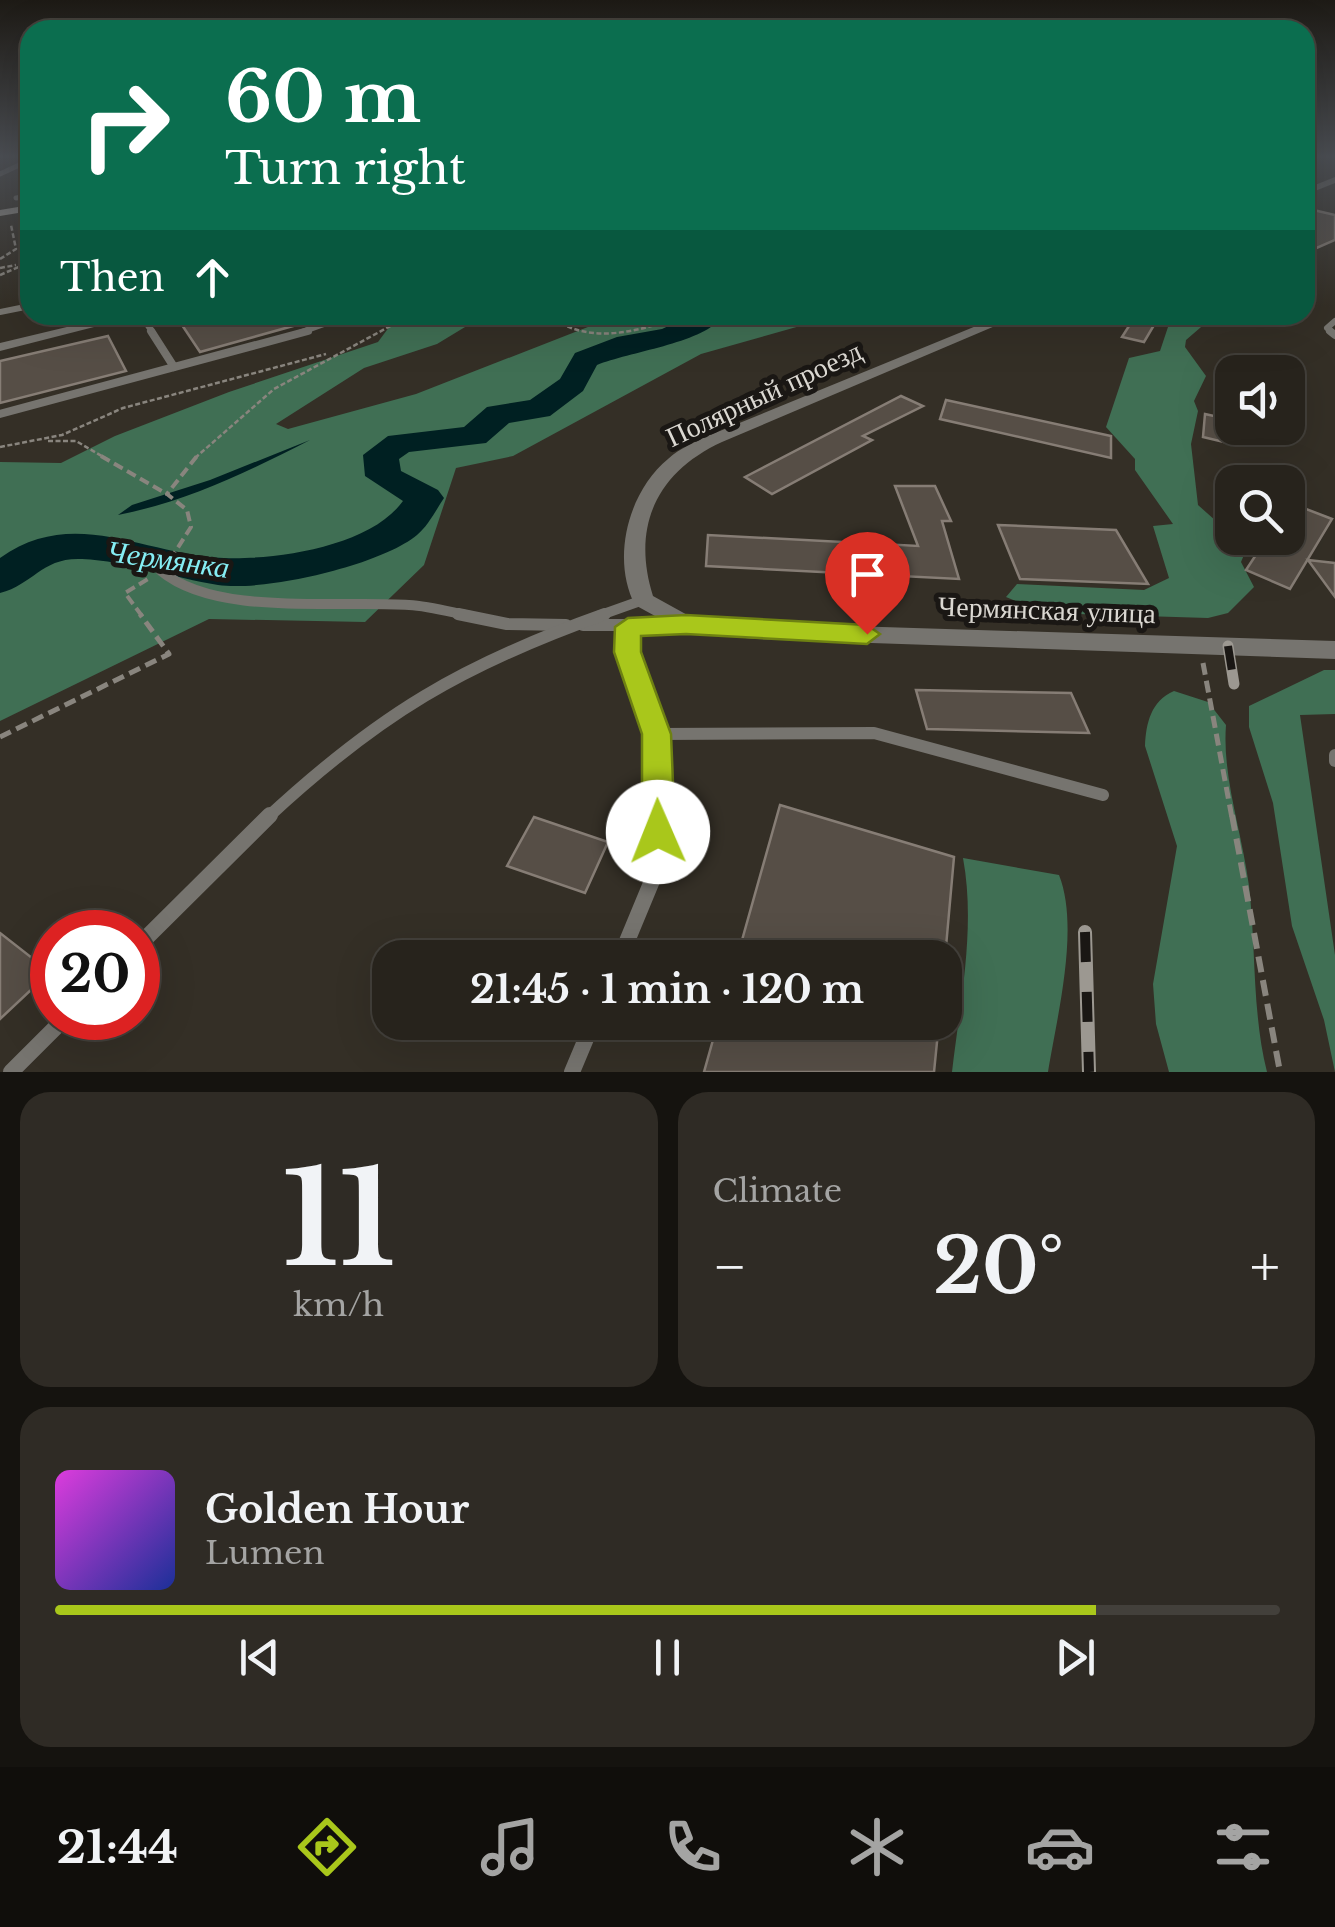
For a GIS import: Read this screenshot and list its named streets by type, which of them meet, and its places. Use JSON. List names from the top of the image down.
{
  "streets": {
    "street": ["Полярный проезд", "Чермянская улица"]
  },
  "crossings": [
    ["Полярный проезд", "Чермянская улица"]
  ],
  "water": ["Чермянка"],
  "page": {
    "turn": ["60 m", "Turn right"],
    "then": "Then",
    "limit": "20",
    "trip": "21:45 · 1 min · 120 m",
    "tile": [
      ["11", "km/h"],
      "Climate"
    ],
    "heat": ["−", "20°", "+"],
    "song": ["Golden Hour", "Lumen"],
    "tabs": "21:44"
  }
}
